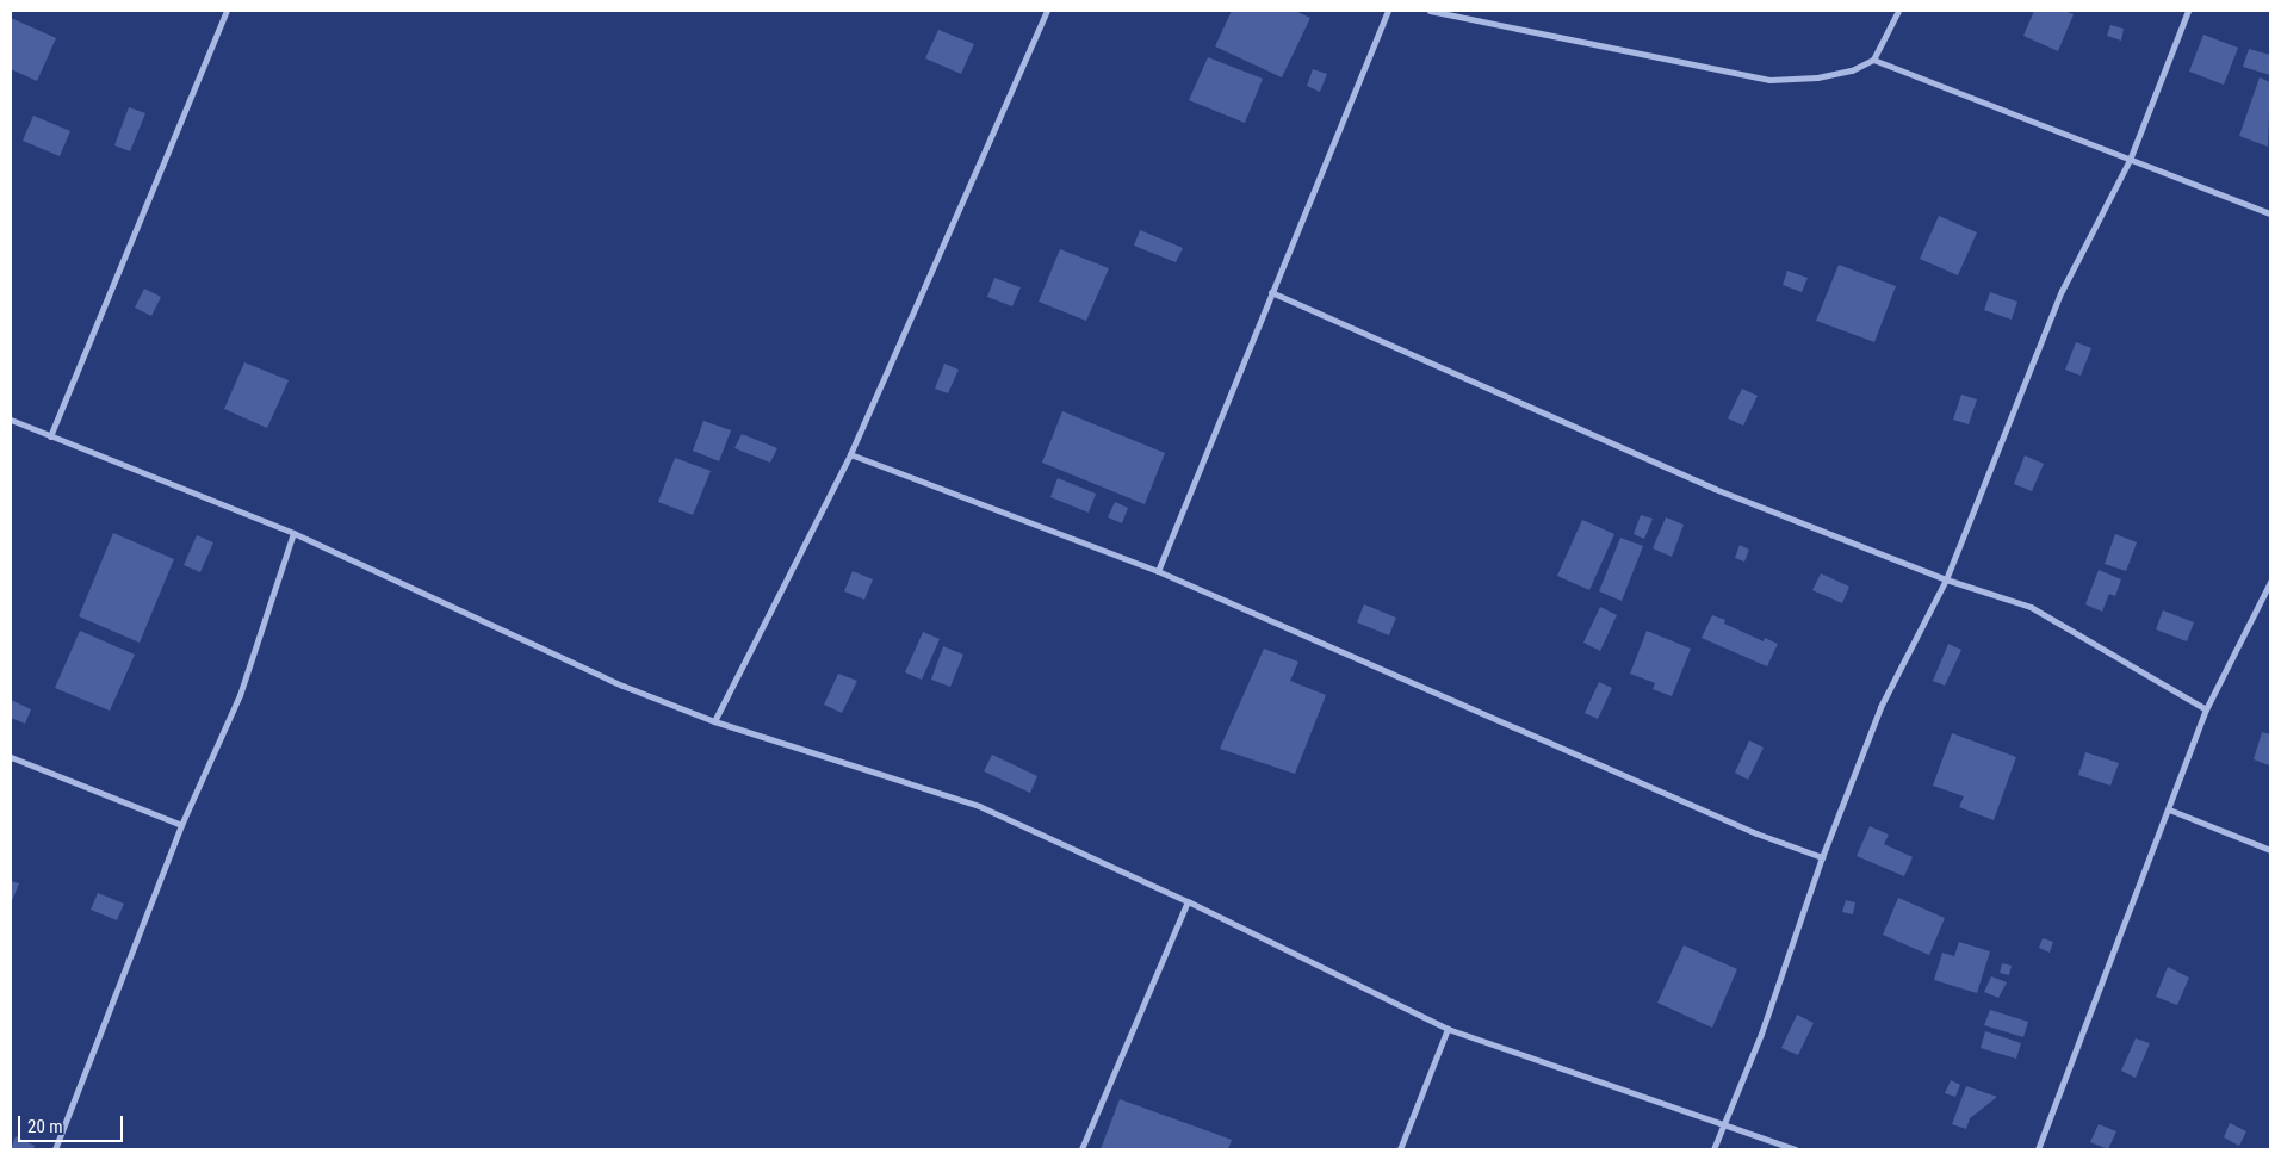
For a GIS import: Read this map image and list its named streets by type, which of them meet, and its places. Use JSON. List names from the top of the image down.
{
  "scale_bar": "20 m"
}
